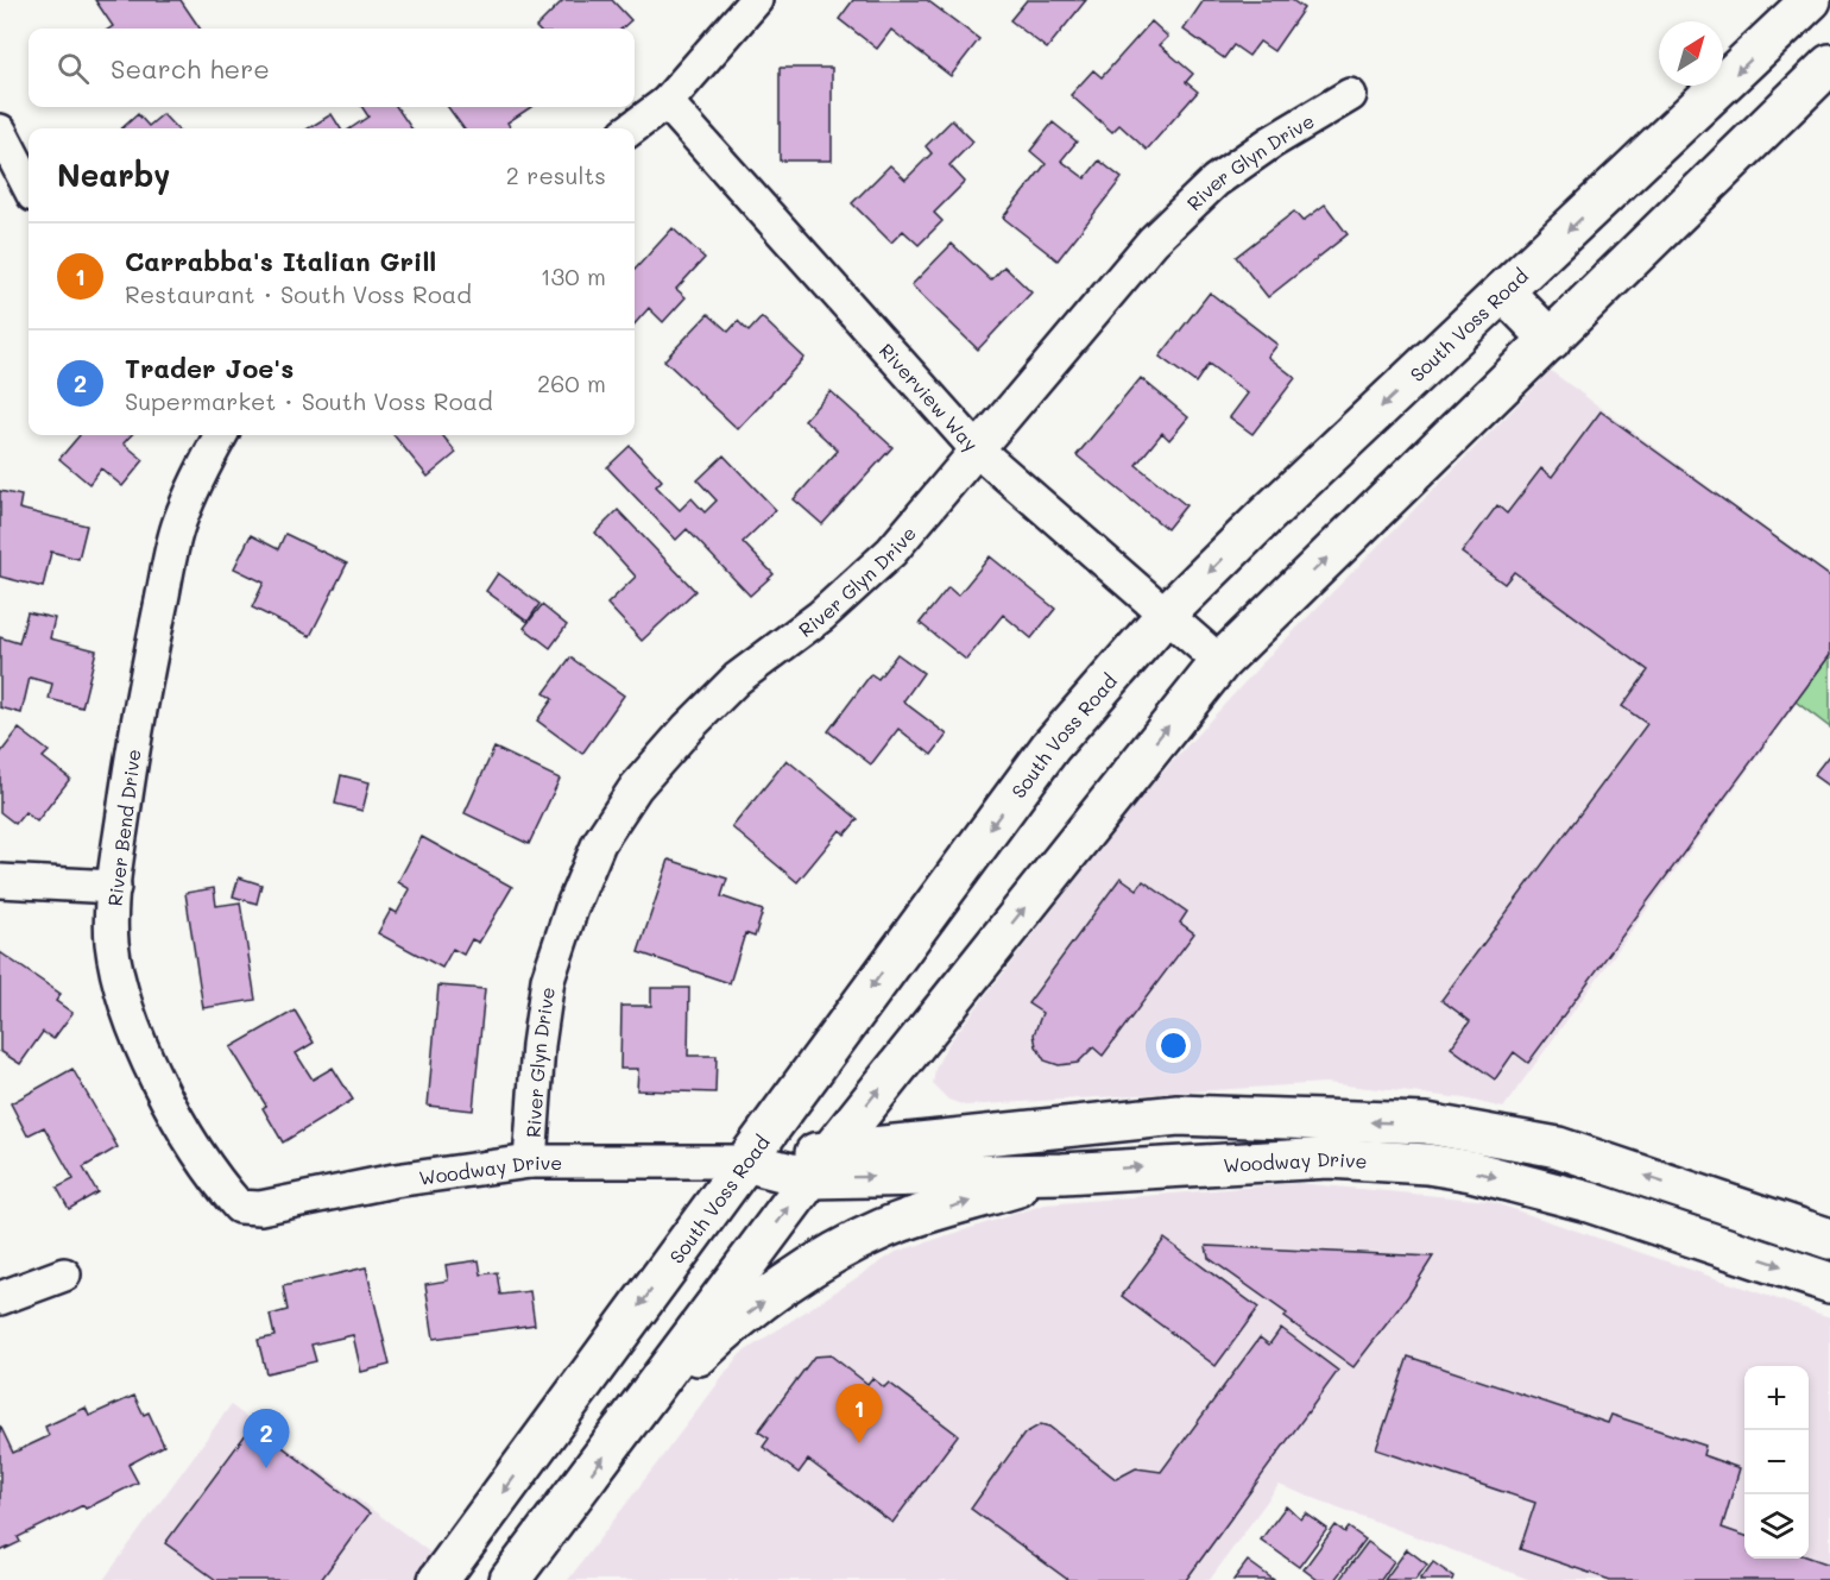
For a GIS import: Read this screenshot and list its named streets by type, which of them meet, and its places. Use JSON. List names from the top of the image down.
{
  "streets": {
    "main road": ["South Voss Road", "Woodway Drive"],
    "street": ["River Glyn Drive", "Riverview Way", "River Bend Drive"]
  },
  "crossings": [
    ["River Glyn Drive", "Riverview Way"],
    ["River Glyn Drive", "Woodway Drive"],
    ["South Voss Road", "Riverview Way"],
    ["South Voss Road", "Woodway Drive"],
    ["River Bend Drive", "Woodway Drive"]
  ],
  "north": "top right",
  "page": {
    "search": "Search here",
    "heading": ["Nearby", "2 results"],
    "list": [
      {
        "mark": "1",
        "name": "Carrabba's Italian Grill",
        "note": "Restaurant · South Voss Road",
        "value": "130 m"
      },
      {
        "mark": "2",
        "name": "Trader Joe's",
        "note": "Supermarket · South Voss Road",
        "value": "260 m"
      }
    ],
    "map_buttons": ["+", "−"],
    "pins": ["1", "2"]
  }
}
